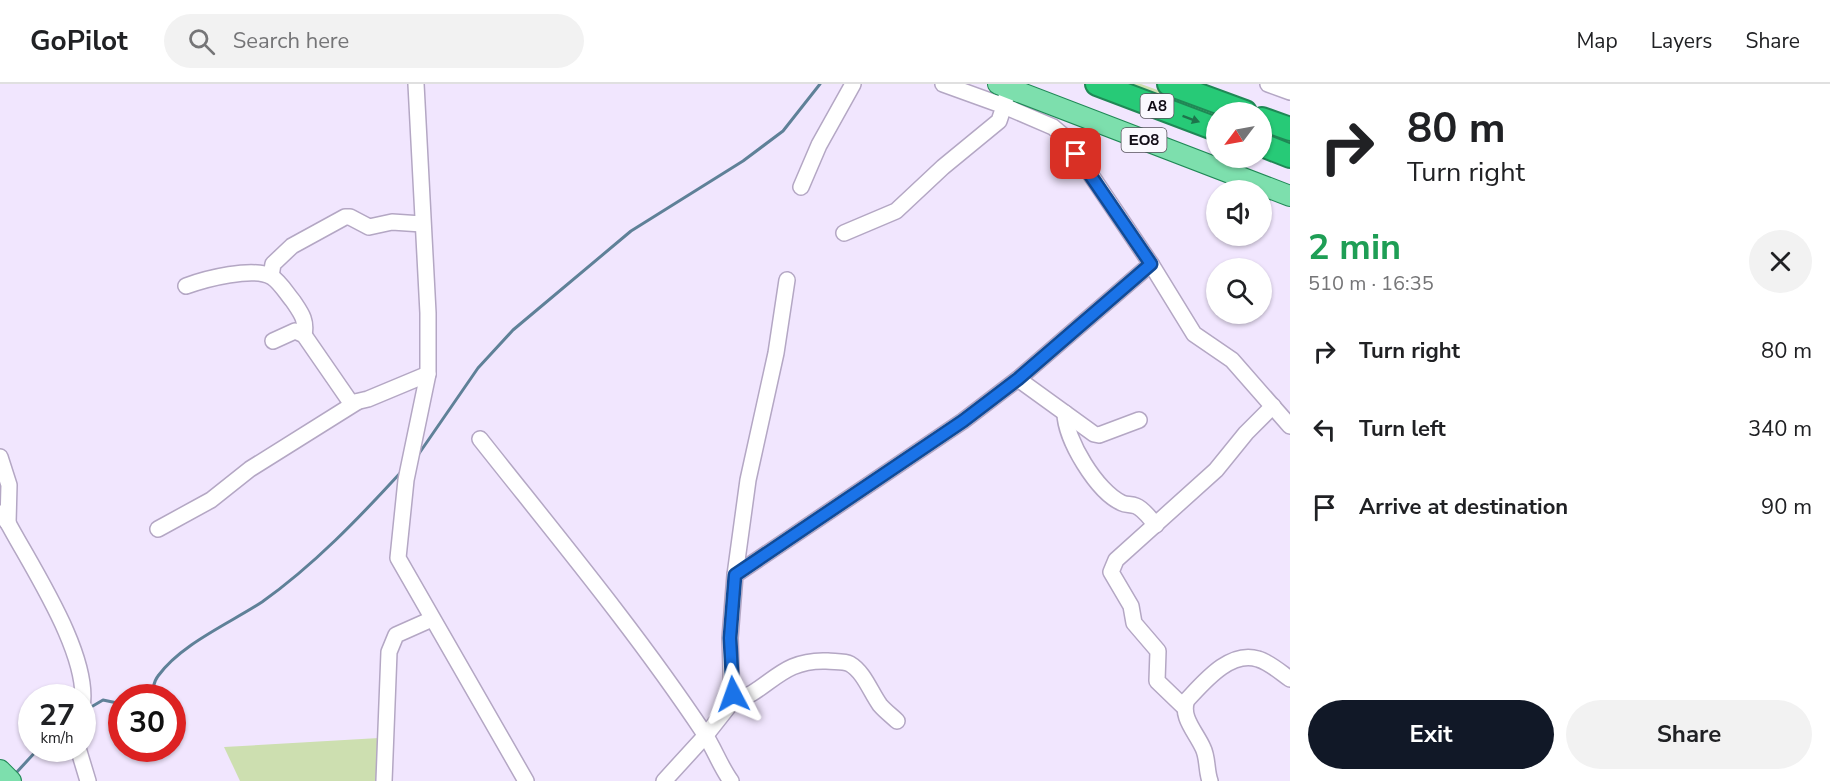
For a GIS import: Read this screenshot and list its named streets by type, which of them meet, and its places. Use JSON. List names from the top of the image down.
{
  "streets": {
    "highway": ["Α8"],
    "main road": ["ΕΟ8"]
  },
  "north": "bottom left",
  "page": {
    "header": "GoPilot",
    "search": "Search here",
    "nav": ["Map", "Layers", "Share"],
    "turn": ["80 m", "Turn right"],
    "heading": ["2 min", "510 m · 16:35"],
    "list": [
      {
        "name": "Turn right",
        "value": "80 m"
      },
      {
        "name": "Turn left",
        "value": "340 m"
      },
      {
        "name": "Arrive at destination",
        "value": "90 m"
      }
    ],
    "speed": "27 km/h",
    "limit": "30",
    "buttons": ["Exit", "Share"]
  }
}
